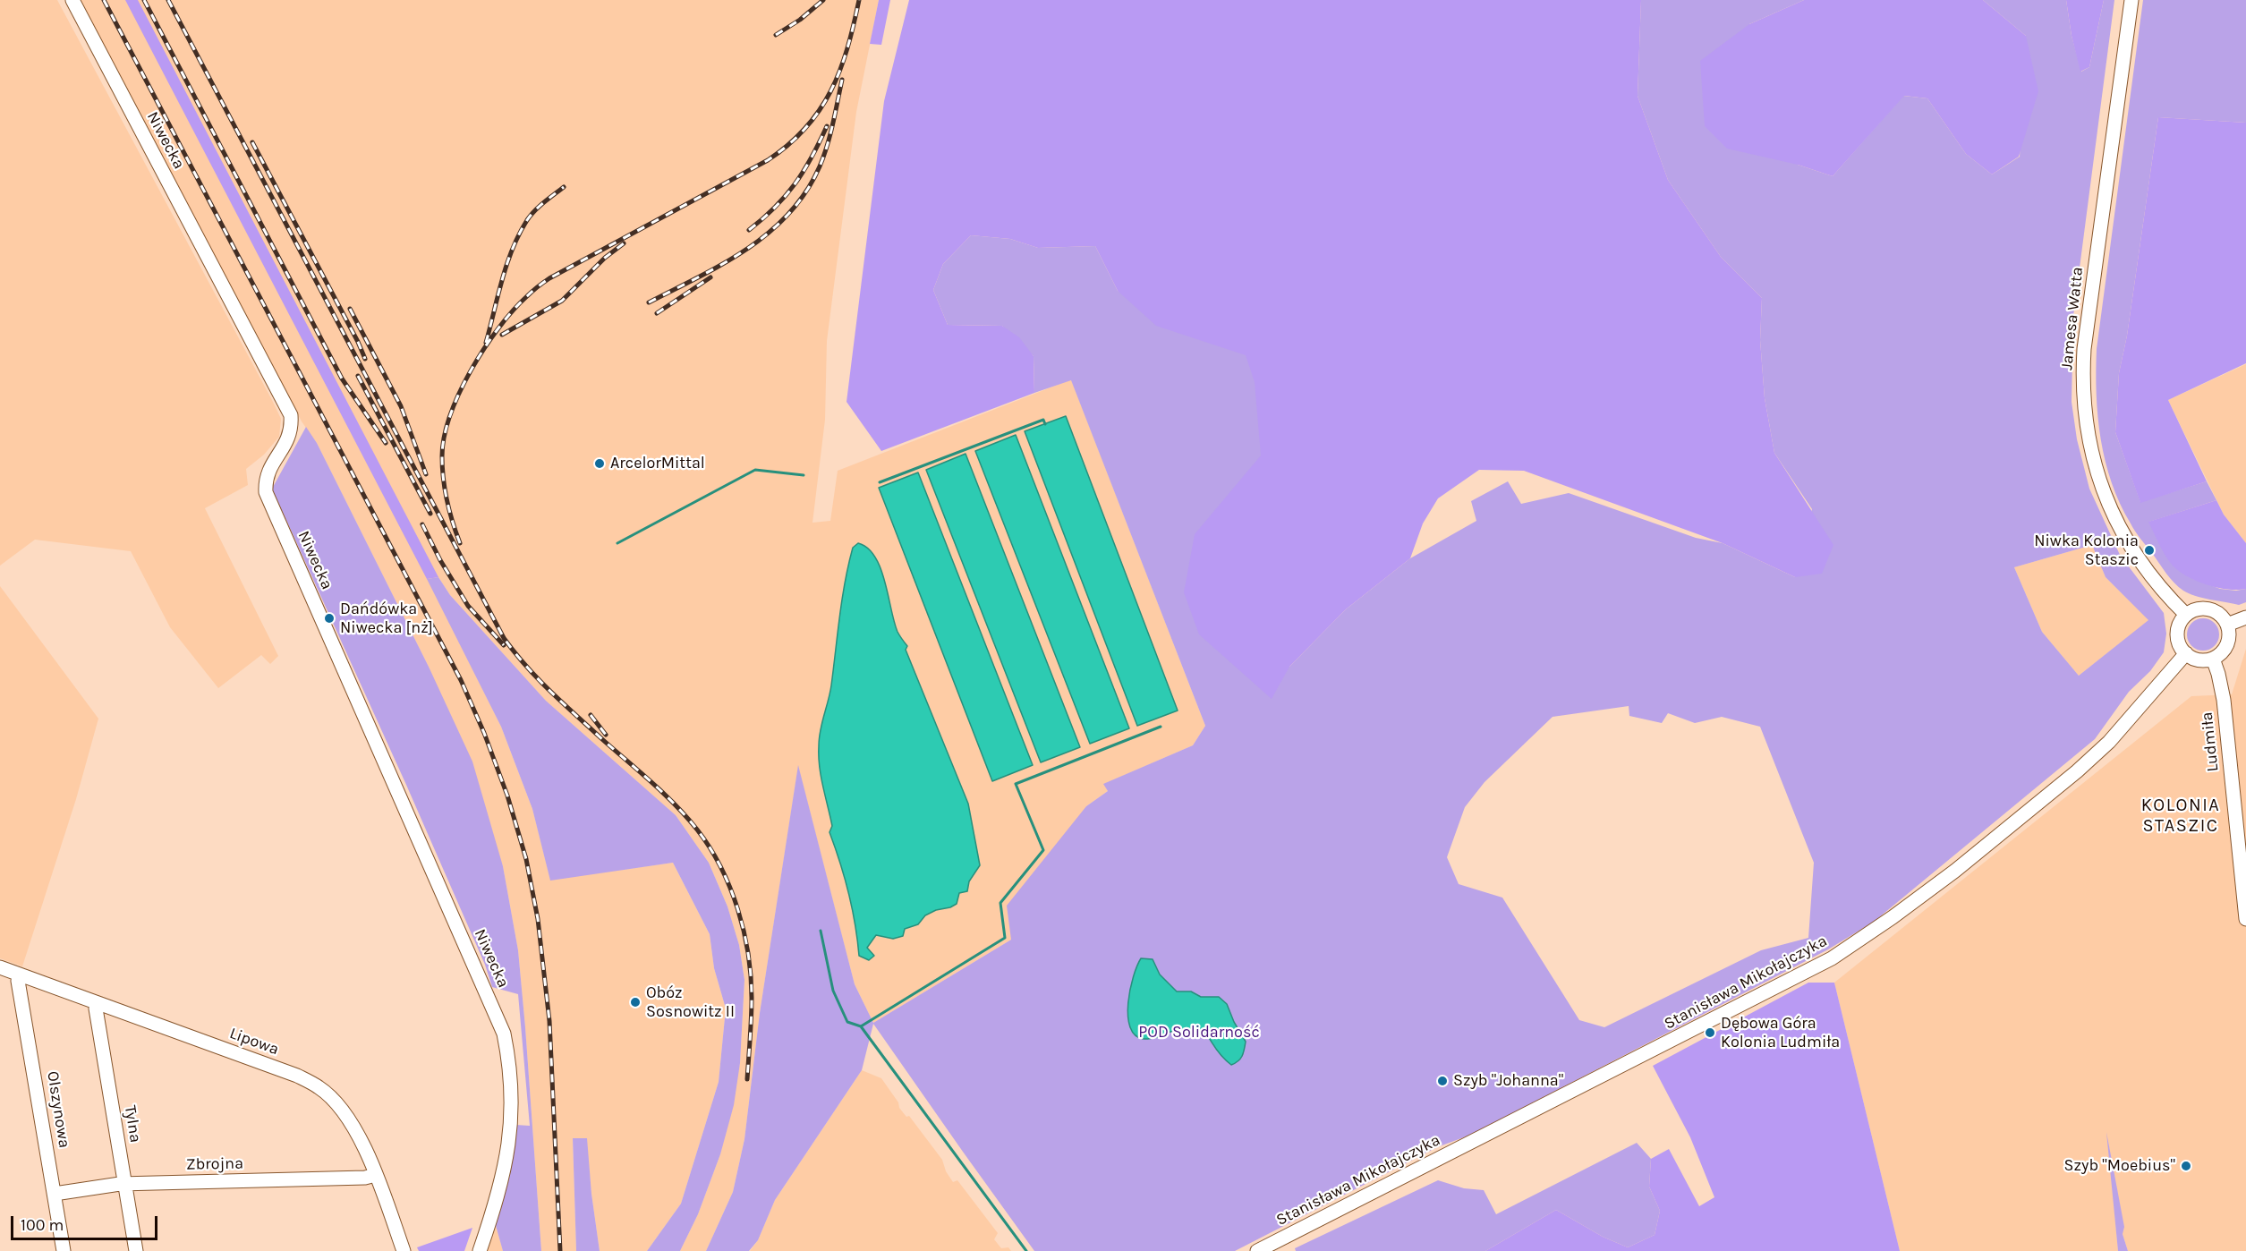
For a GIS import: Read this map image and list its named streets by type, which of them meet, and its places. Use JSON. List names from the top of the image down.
{
  "streets": {
    "street": [
      "Niwecka",
      "Jamesa Watta",
      "Ludmiła",
      "Stanisława Mikołajczyka",
      "Lipowa",
      "Olszynowa",
      "Tylna",
      "Zbrojna"
    ]
  },
  "crossings": [
    ["Jamesa Watta", "Ludmiła"],
    ["Jamesa Watta", "Stanisława Mikołajczyka"],
    ["Ludmiła", "Stanisława Mikołajczyka"],
    ["Lipowa", "Olszynowa"],
    ["Lipowa", "Tylna"],
    ["Lipowa", "Zbrojna"],
    ["Olszynowa", "Zbrojna"],
    ["Tylna", "Zbrojna"]
  ],
  "districts": ["KOLONIA STASZIC"],
  "parks": ["POD Solidarność"],
  "places": [
    "ArcelorMittal",
    "Niwka Kolonia Staszic",
    "Dańdówka Niwecka [nż]",
    "Obóz Sosnowitz II",
    "Dębowa Góra Kolonia Ludmiła",
    "Szyb \"Johanna\"",
    "Szyb \"Moebius\""
  ],
  "scale_bar": "100 m"
}
